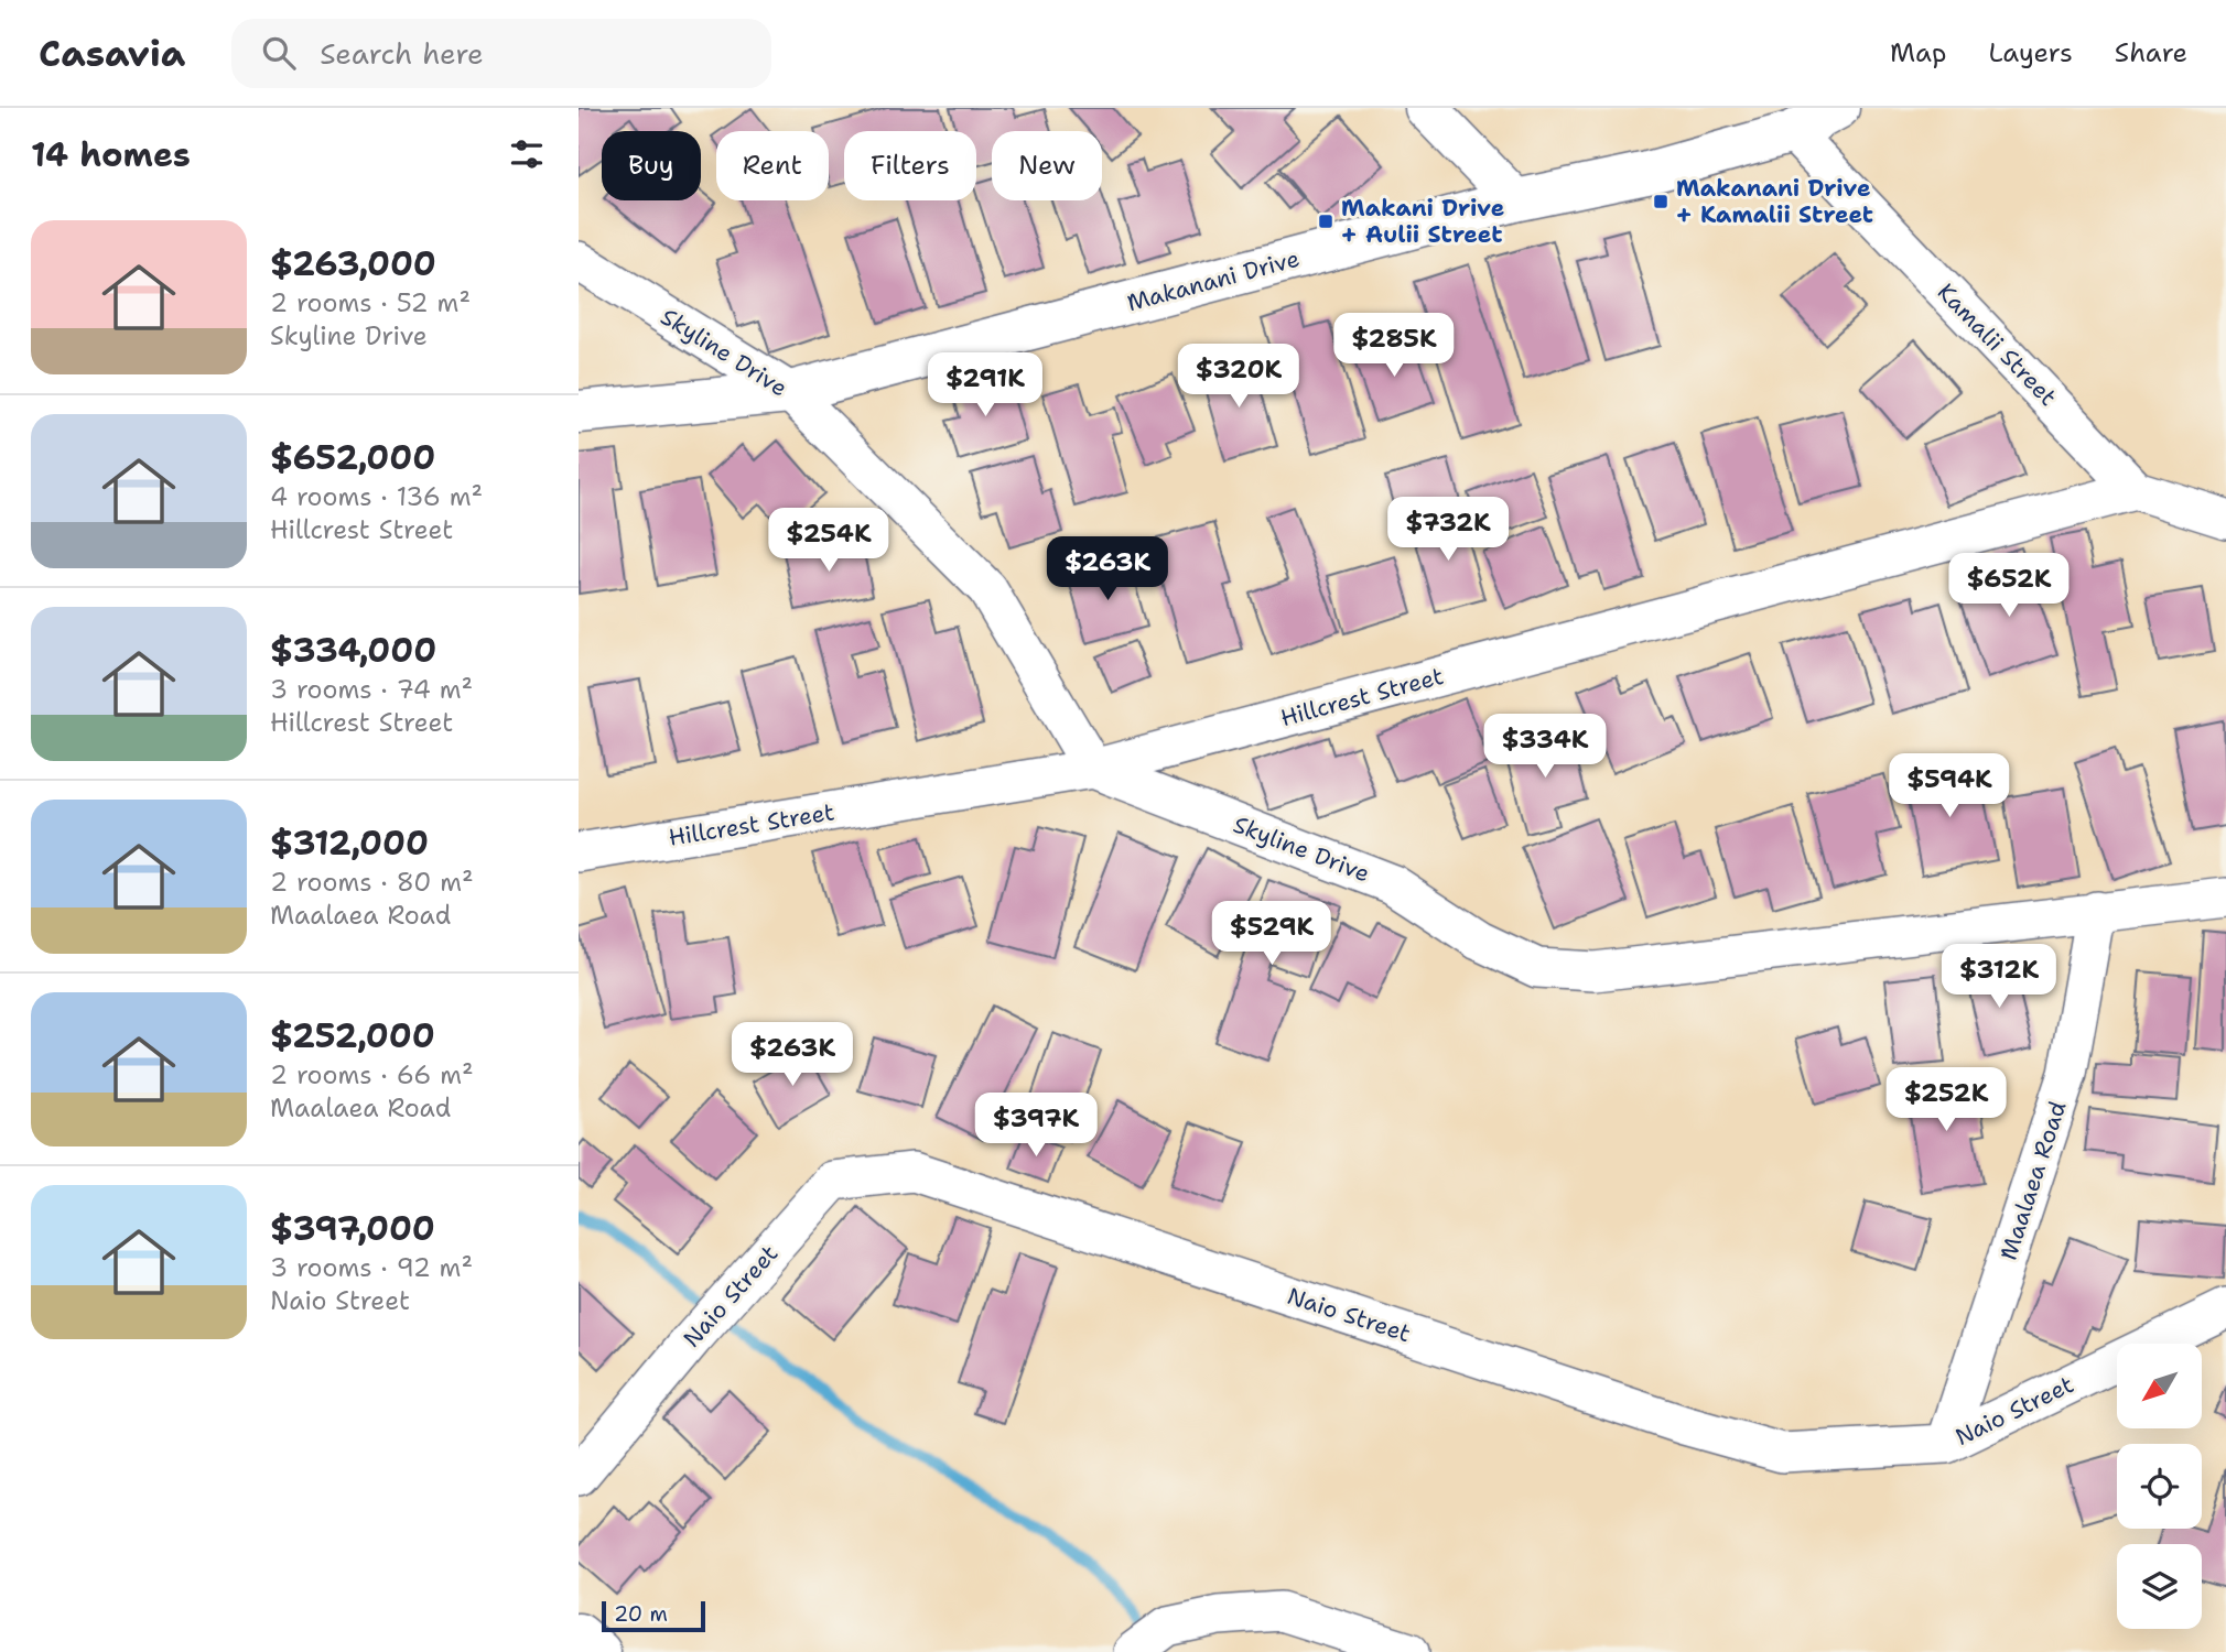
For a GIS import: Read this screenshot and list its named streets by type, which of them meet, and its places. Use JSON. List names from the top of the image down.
{
  "streets": {
    "street": [
      "Makanani Drive",
      "Kamalii Street",
      "Skyline Drive",
      "Hillcrest Street",
      "Maalaea Road",
      "Naio Street"
    ]
  },
  "crossings": [
    ["Makanani Drive", "Kamalii Street"],
    ["Makanani Drive", "Skyline Drive"],
    ["Kamalii Street", "Hillcrest Street"],
    ["Skyline Drive", "Hillcrest Street"],
    ["Skyline Drive", "Maalaea Road"],
    ["Maalaea Road", "Naio Street"]
  ],
  "places": {
    "transit": ["Makanani Drive + Kamalii Street", "Makani Drive + Aulii Street"]
  },
  "scale_bar": "20 m",
  "north": "bottom left",
  "page": {
    "header": "Casavia",
    "search": "Search here",
    "nav": ["Map", "Layers", "Share"],
    "heading": "14 homes",
    "chip": [
      "Buy",
      "Rent",
      "Filters",
      "New"
    ],
    "list": [
      {
        "name": "$263,000",
        "note": "2 rooms · 52 m² · Skyline Drive"
      },
      {
        "name": "$652,000",
        "note": "4 rooms · 136 m² · Hillcrest Street"
      },
      {
        "name": "$334,000",
        "note": "3 rooms · 74 m² · Hillcrest Street"
      },
      {
        "name": "$312,000",
        "note": "2 rooms · 80 m² · Maalaea Road"
      },
      {
        "name": "$252,000",
        "note": "2 rooms · 66 m² · Maalaea Road"
      },
      {
        "name": "$397,000",
        "note": "3 rooms · 92 m² · Naio Street"
      }
    ],
    "price": [
      "$285K",
      "$320K",
      "$291K",
      "$732K",
      "$254K",
      "$263K",
      "$652K",
      "$334K",
      "$594K",
      "$529K",
      "$312K",
      "$263K",
      "$252K",
      "$397K"
    ],
    "scale": "20 m"
  }
}
